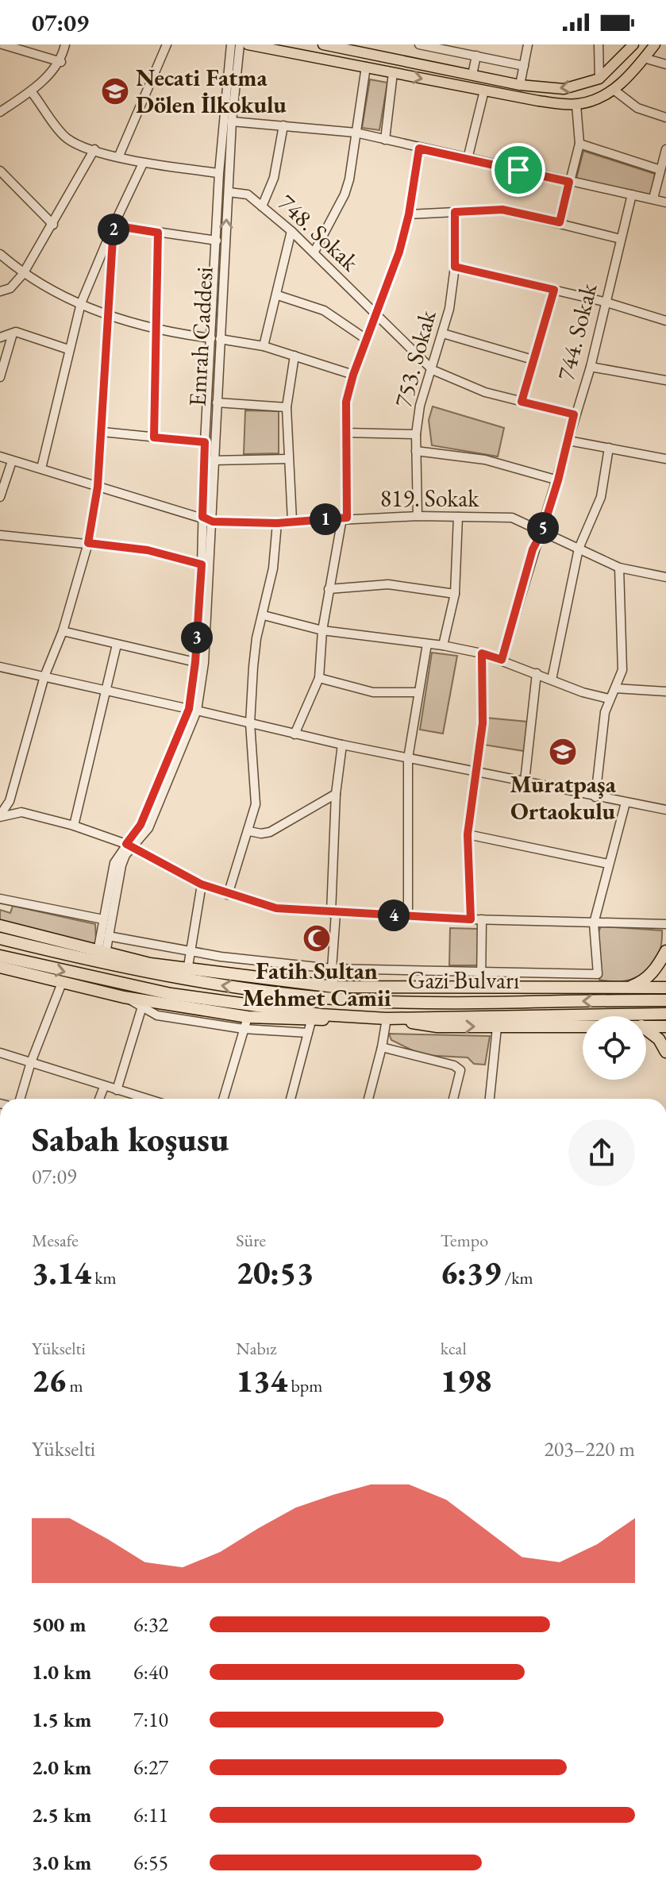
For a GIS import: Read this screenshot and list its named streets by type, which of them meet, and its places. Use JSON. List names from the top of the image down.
{
  "streets": {
    "highway": ["Gazi Bulvarı"],
    "street": [
      "748. Sokak",
      "744. Sokak",
      "Emrah Caddesi",
      "753. Sokak",
      "819. Sokak"
    ]
  },
  "crossings": [
    ["748. Sokak", "744. Sokak"],
    ["748. Sokak", "Emrah Caddesi"],
    ["748. Sokak", "753. Sokak"],
    ["744. Sokak", "819. Sokak"],
    ["Emrah Caddesi", "819. Sokak"],
    ["753. Sokak", "819. Sokak"]
  ],
  "places": {
    "school or university": ["Necati Fatma Dölen İlkokulu", "Muratpaşa Ortaokulu"],
    "mosque": ["Fatih Sultan Mehmet Camii"]
  },
  "page": {
    "status": "07:09",
    "pins": [
      "2",
      "1",
      "5",
      "3",
      "4"
    ],
    "heading": ["Sabah koşusu", "07:09"],
    "stats": [
      ["Mesafe", "3.14 km"],
      ["Süre", "20:53"],
      ["Tempo", "6:39 /km"],
      ["Yükselti", "26 m"],
      ["Nabız", "134 bpm"],
      ["kcal", "198"]
    ],
    "chart": ["Yükselti", "203–220 m"],
    "list": [
      {
        "name": "500 m",
        "note": "6:32"
      },
      {
        "name": "1.0 km",
        "note": "6:40"
      },
      {
        "name": "1.5 km",
        "note": "7:10"
      },
      {
        "name": "2.0 km",
        "note": "6:27"
      },
      {
        "name": "2.5 km",
        "note": "6:11"
      },
      {
        "name": "3.0 km",
        "note": "6:55"
      }
    ]
  }
}
